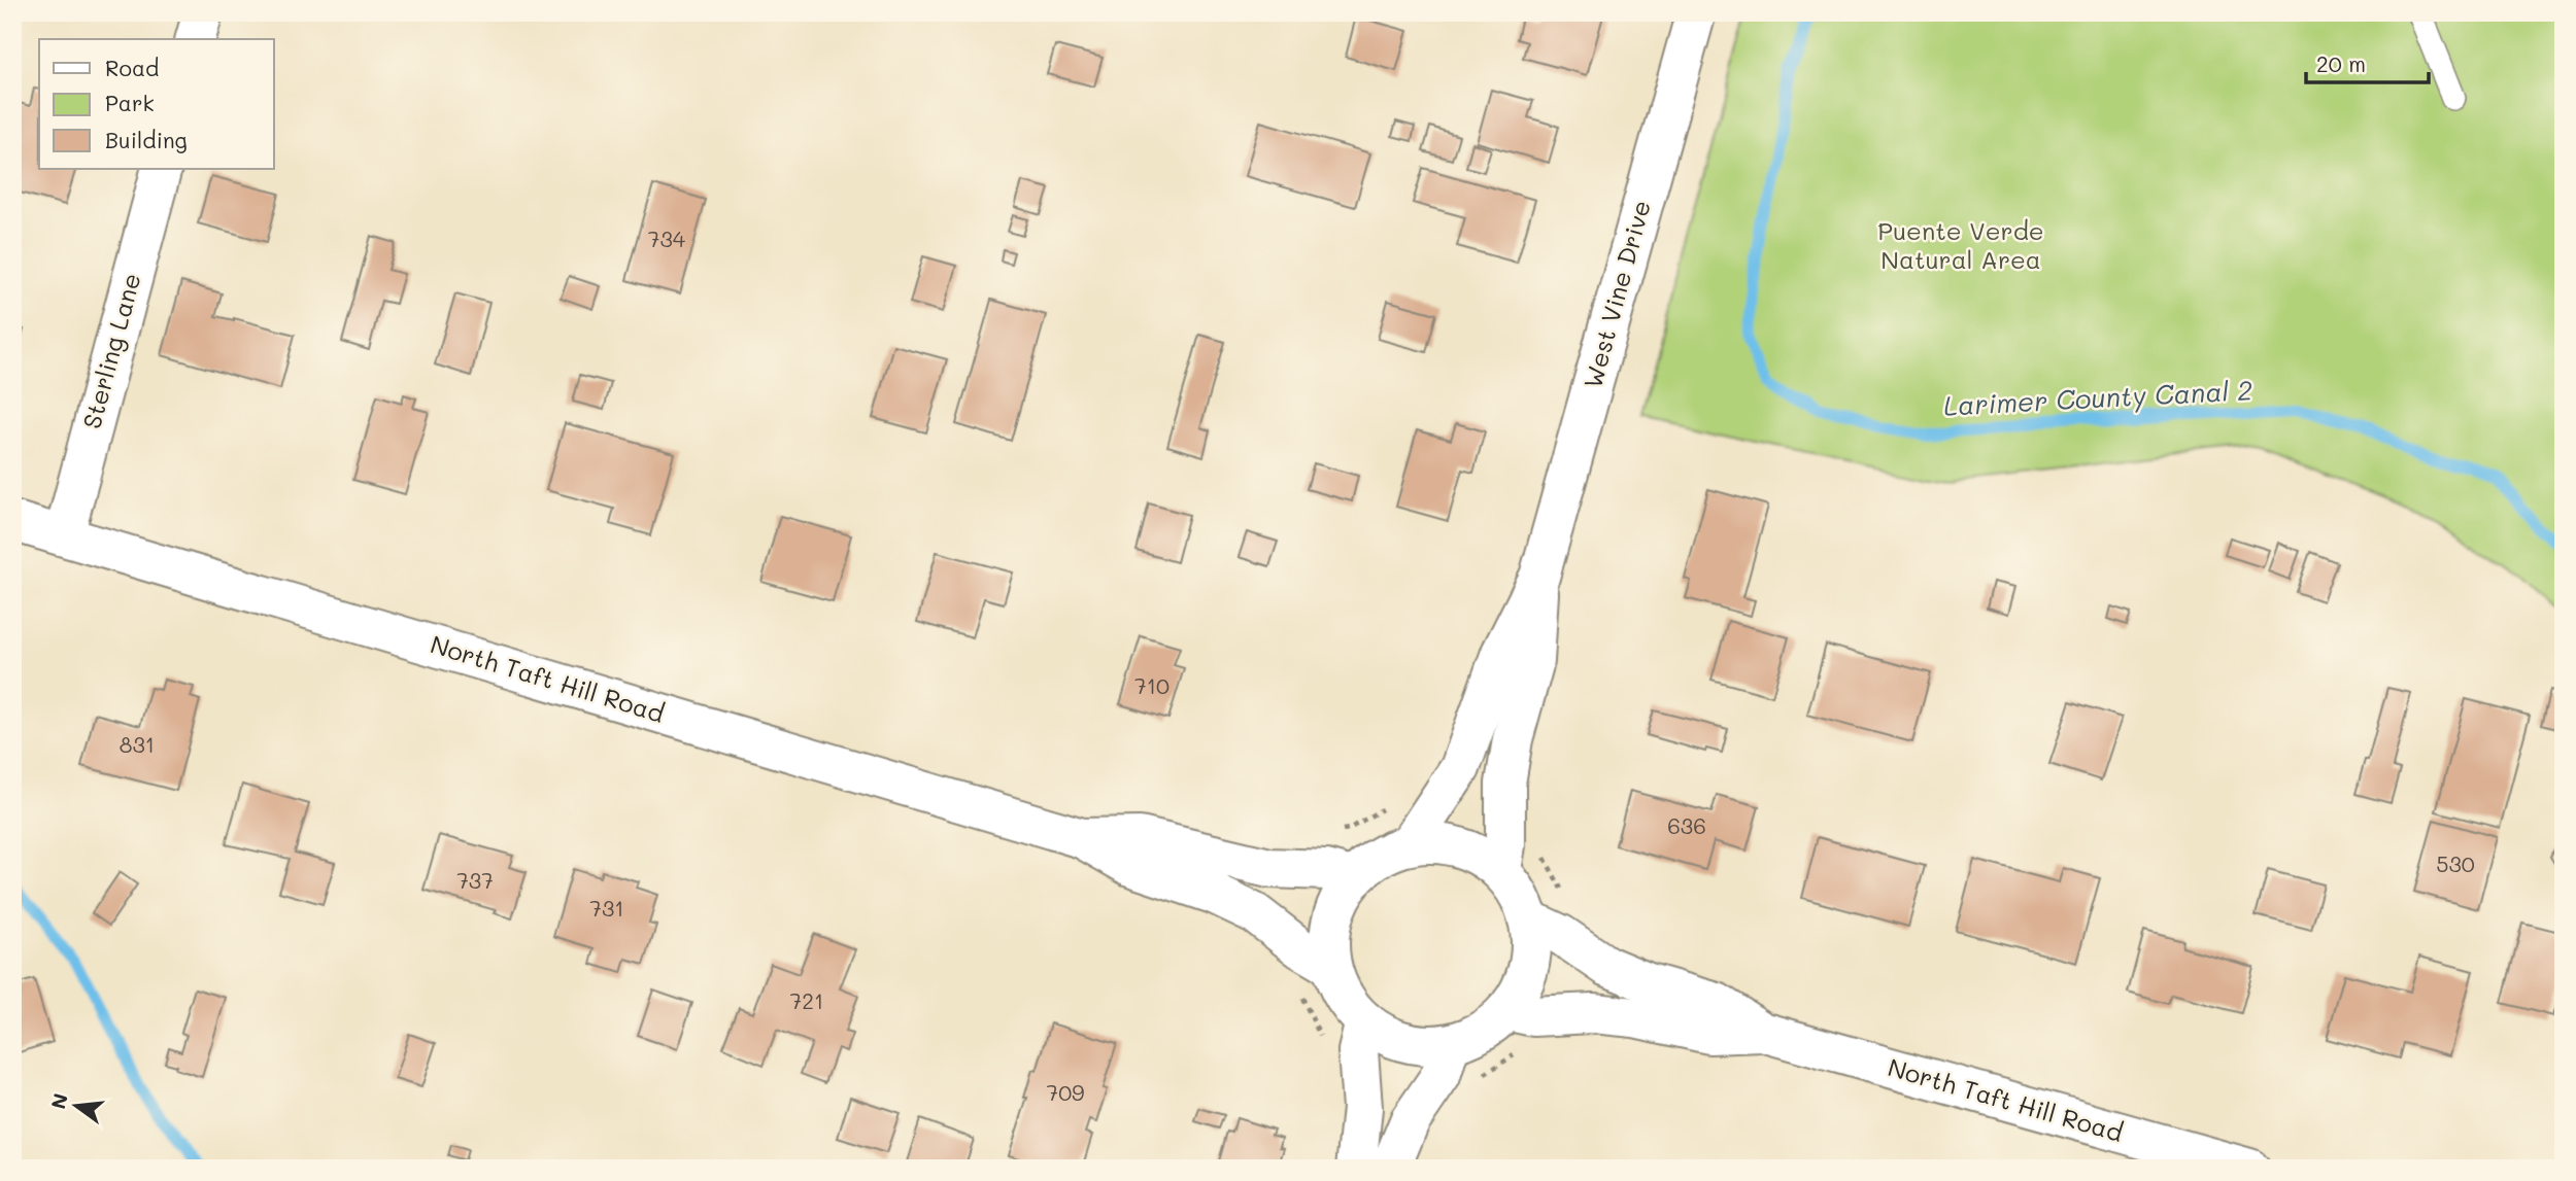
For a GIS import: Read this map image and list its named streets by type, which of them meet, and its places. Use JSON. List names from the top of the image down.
{
  "streets": {
    "main road": ["West Vine Drive", "Sterling Lane", "North Taft Hill Road"]
  },
  "crossings": [
    ["West Vine Drive", "North Taft Hill Road"],
    ["Sterling Lane", "North Taft Hill Road"]
  ],
  "water": ["Larimer County Canal 2"],
  "parks": ["Puente Verde Natural Area"],
  "house_numbers": [
    "734",
    "710",
    "831",
    "636",
    "530",
    "737",
    "731",
    "721",
    "709"
  ],
  "legend": ["Road", "Park", "Building"],
  "scale_bar": "20 m",
  "north": "left"
}
